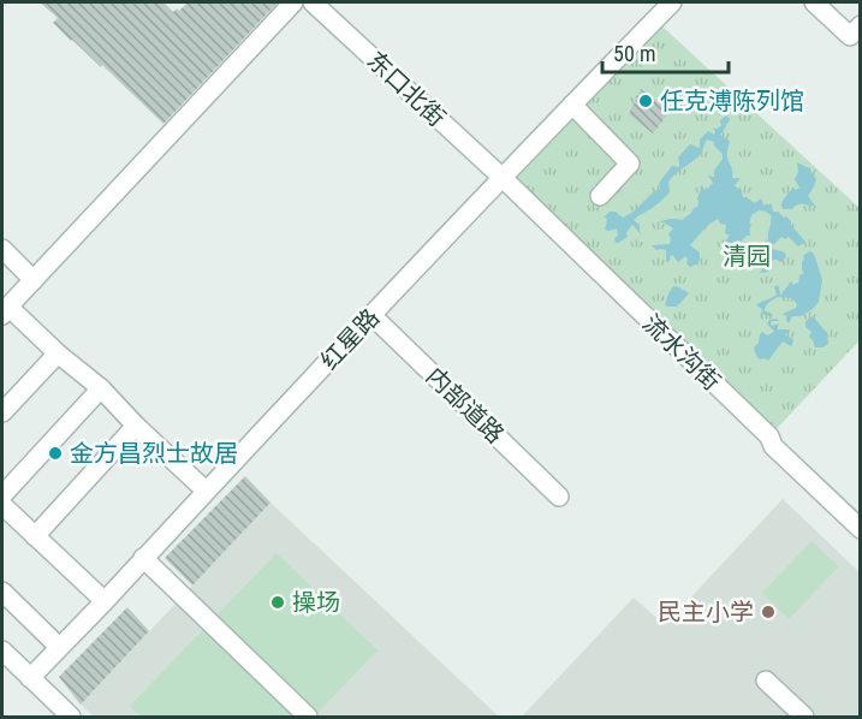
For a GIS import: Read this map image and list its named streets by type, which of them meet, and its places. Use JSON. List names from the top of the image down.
{
  "streets": {
    "street": [
      "东口北街",
      "红星路",
      "流水沟街",
      "内部道路"
    ]
  },
  "crossings": [
    ["东口北街", "红星路"],
    ["东口北街", "流水沟街"],
    ["红星路", "流水沟街"],
    ["红星路", "内部道路"]
  ],
  "parks": ["清园"],
  "places": [
    "任克溥陈列馆",
    "金方昌烈士故居",
    "操场",
    "民主小学"
  ],
  "scale_bar": "50 m"
}
